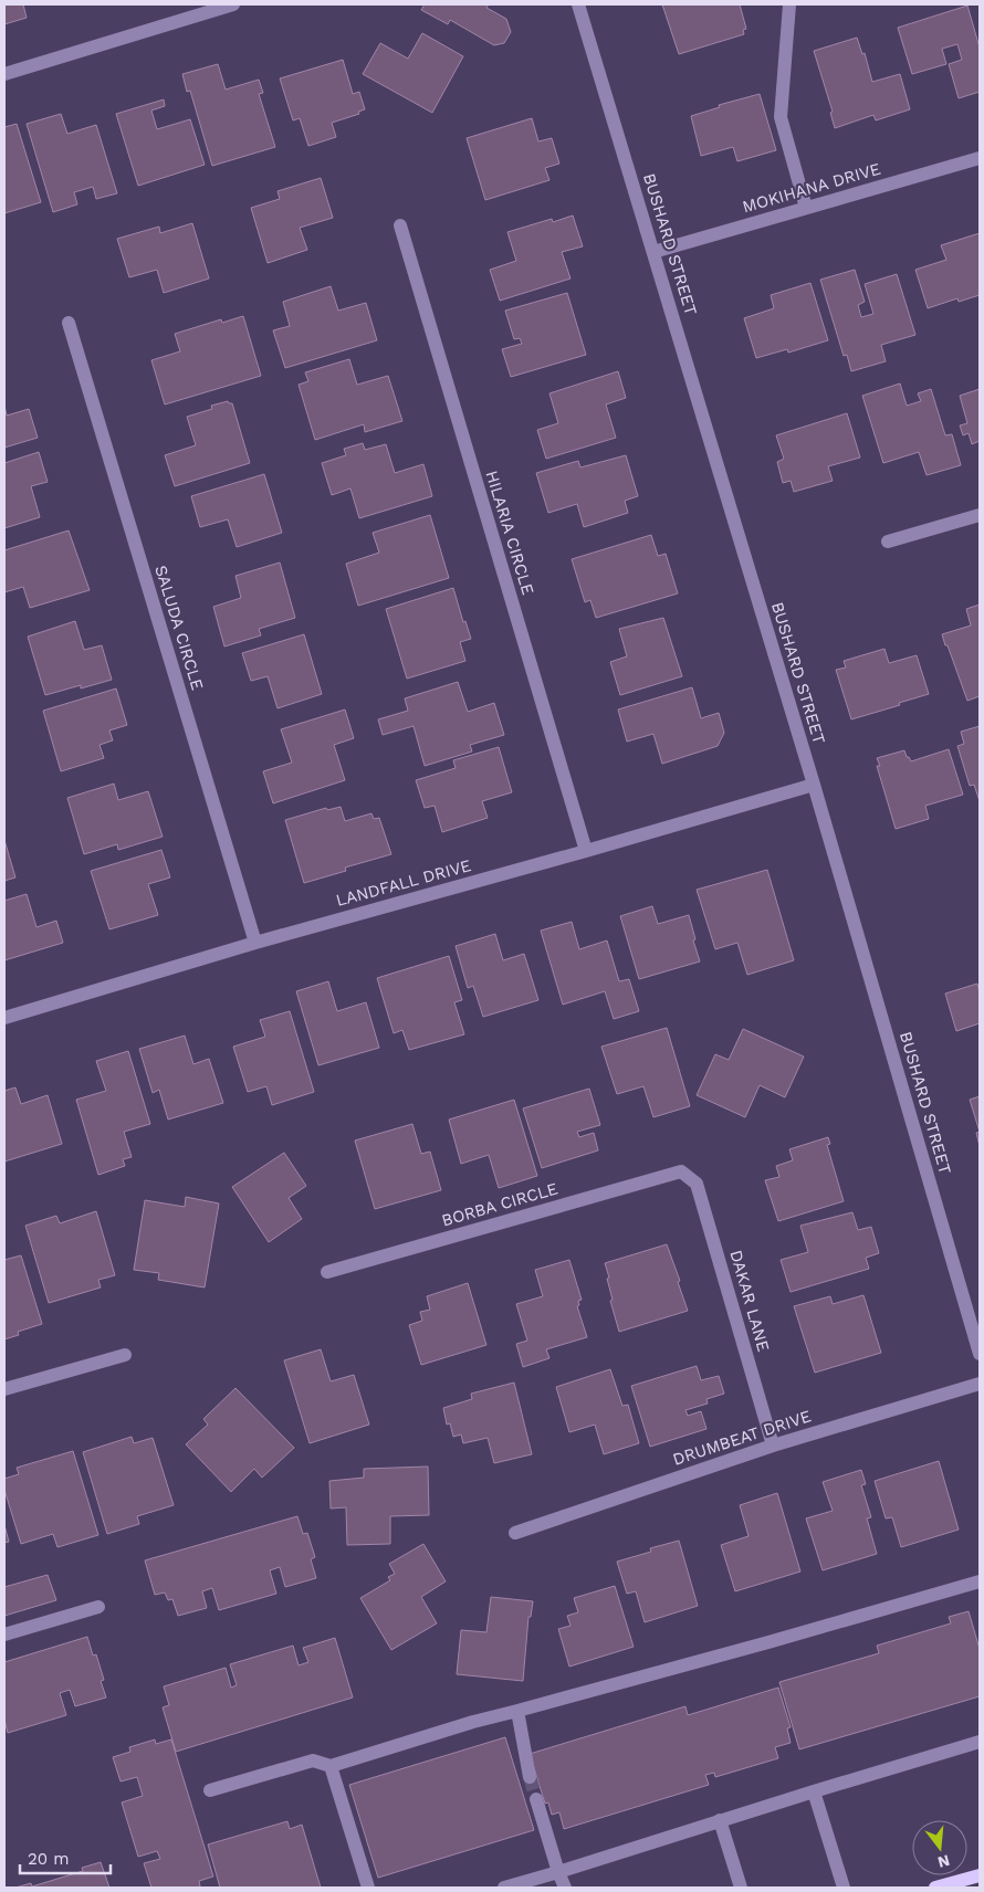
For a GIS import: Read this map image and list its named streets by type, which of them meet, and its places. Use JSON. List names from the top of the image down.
{
  "streets": {
    "street": [
      "MOKIHANA DRIVE",
      "BUSHARD STREET",
      "HILARIA CIRCLE",
      "SALUDA CIRCLE",
      "LANDFALL DRIVE",
      "BORBA CIRCLE",
      "DAKAR LANE",
      "DRUMBEAT DRIVE"
    ]
  },
  "crossings": [
    ["MOKIHANA DRIVE", "BUSHARD STREET"],
    ["BUSHARD STREET", "LANDFALL DRIVE"],
    ["HILARIA CIRCLE", "LANDFALL DRIVE"],
    ["SALUDA CIRCLE", "LANDFALL DRIVE"],
    ["BORBA CIRCLE", "DAKAR LANE"],
    ["DAKAR LANE", "DRUMBEAT DRIVE"]
  ],
  "scale_bar": "20 m",
  "north": "bottom"
}
